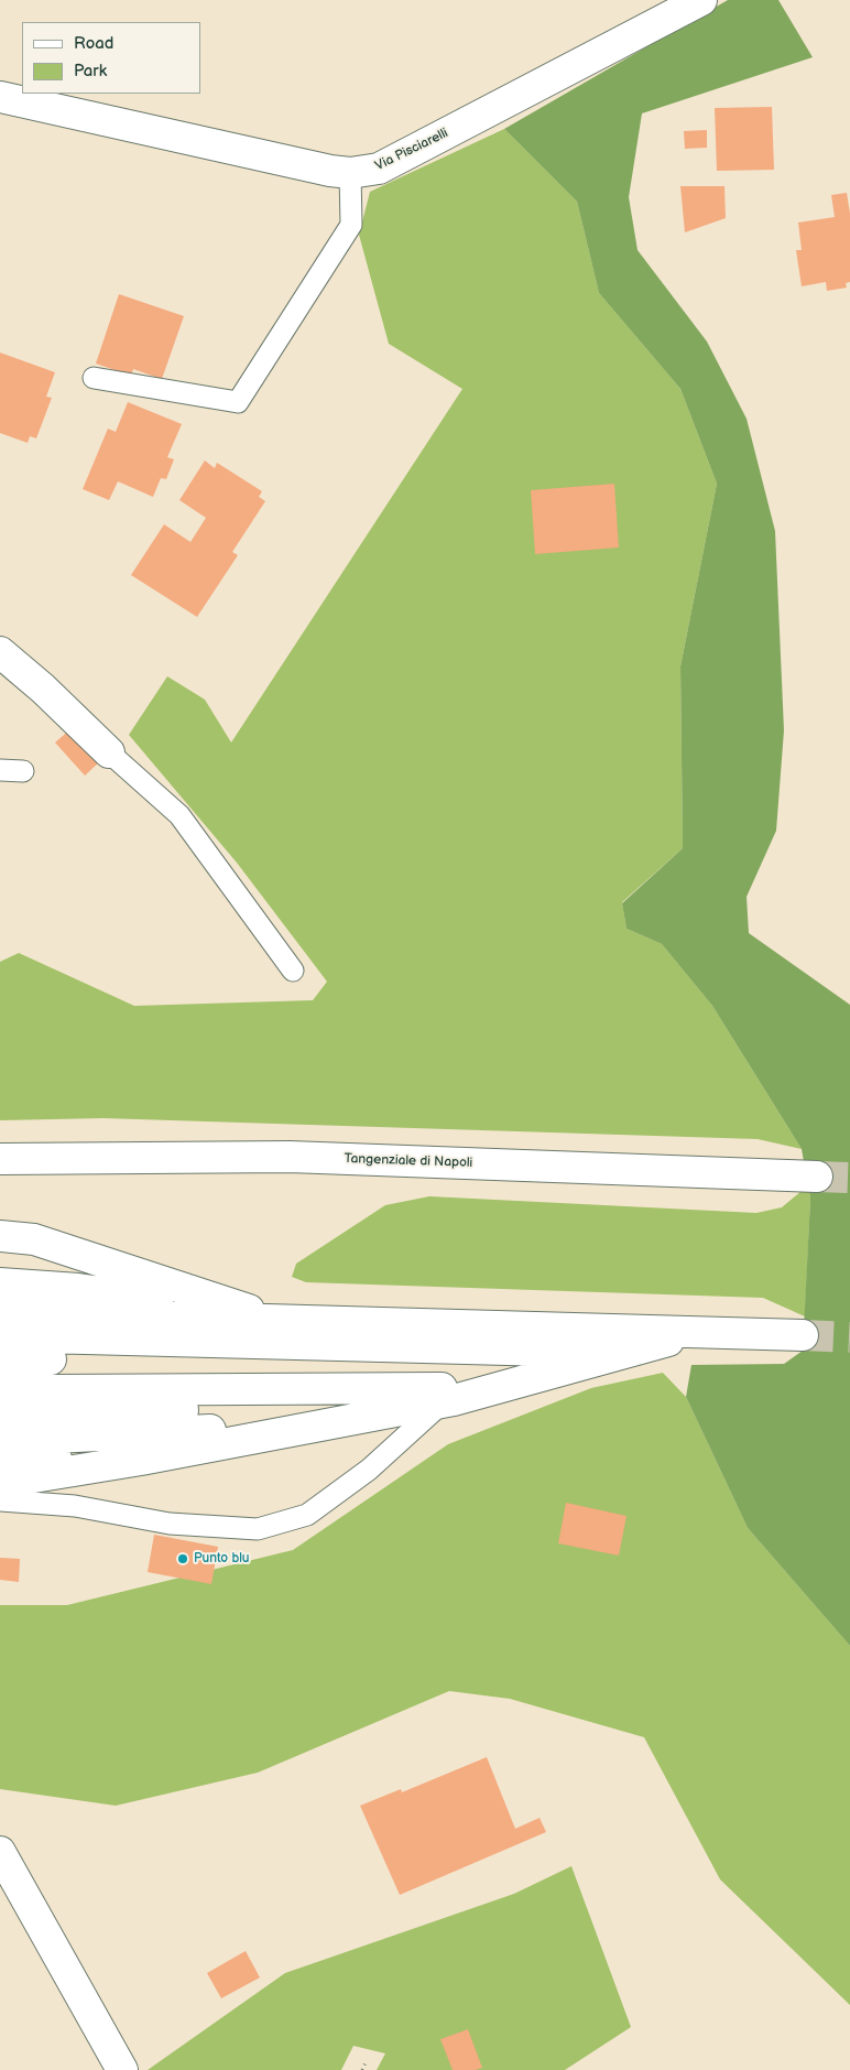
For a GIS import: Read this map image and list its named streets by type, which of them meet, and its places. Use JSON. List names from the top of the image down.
{
  "streets": {
    "main road": ["Via Pisciarelli", "Tangenziale di Napoli"]
  },
  "places": ["Punto blu"],
  "legend": ["Road", "Park"]
}
